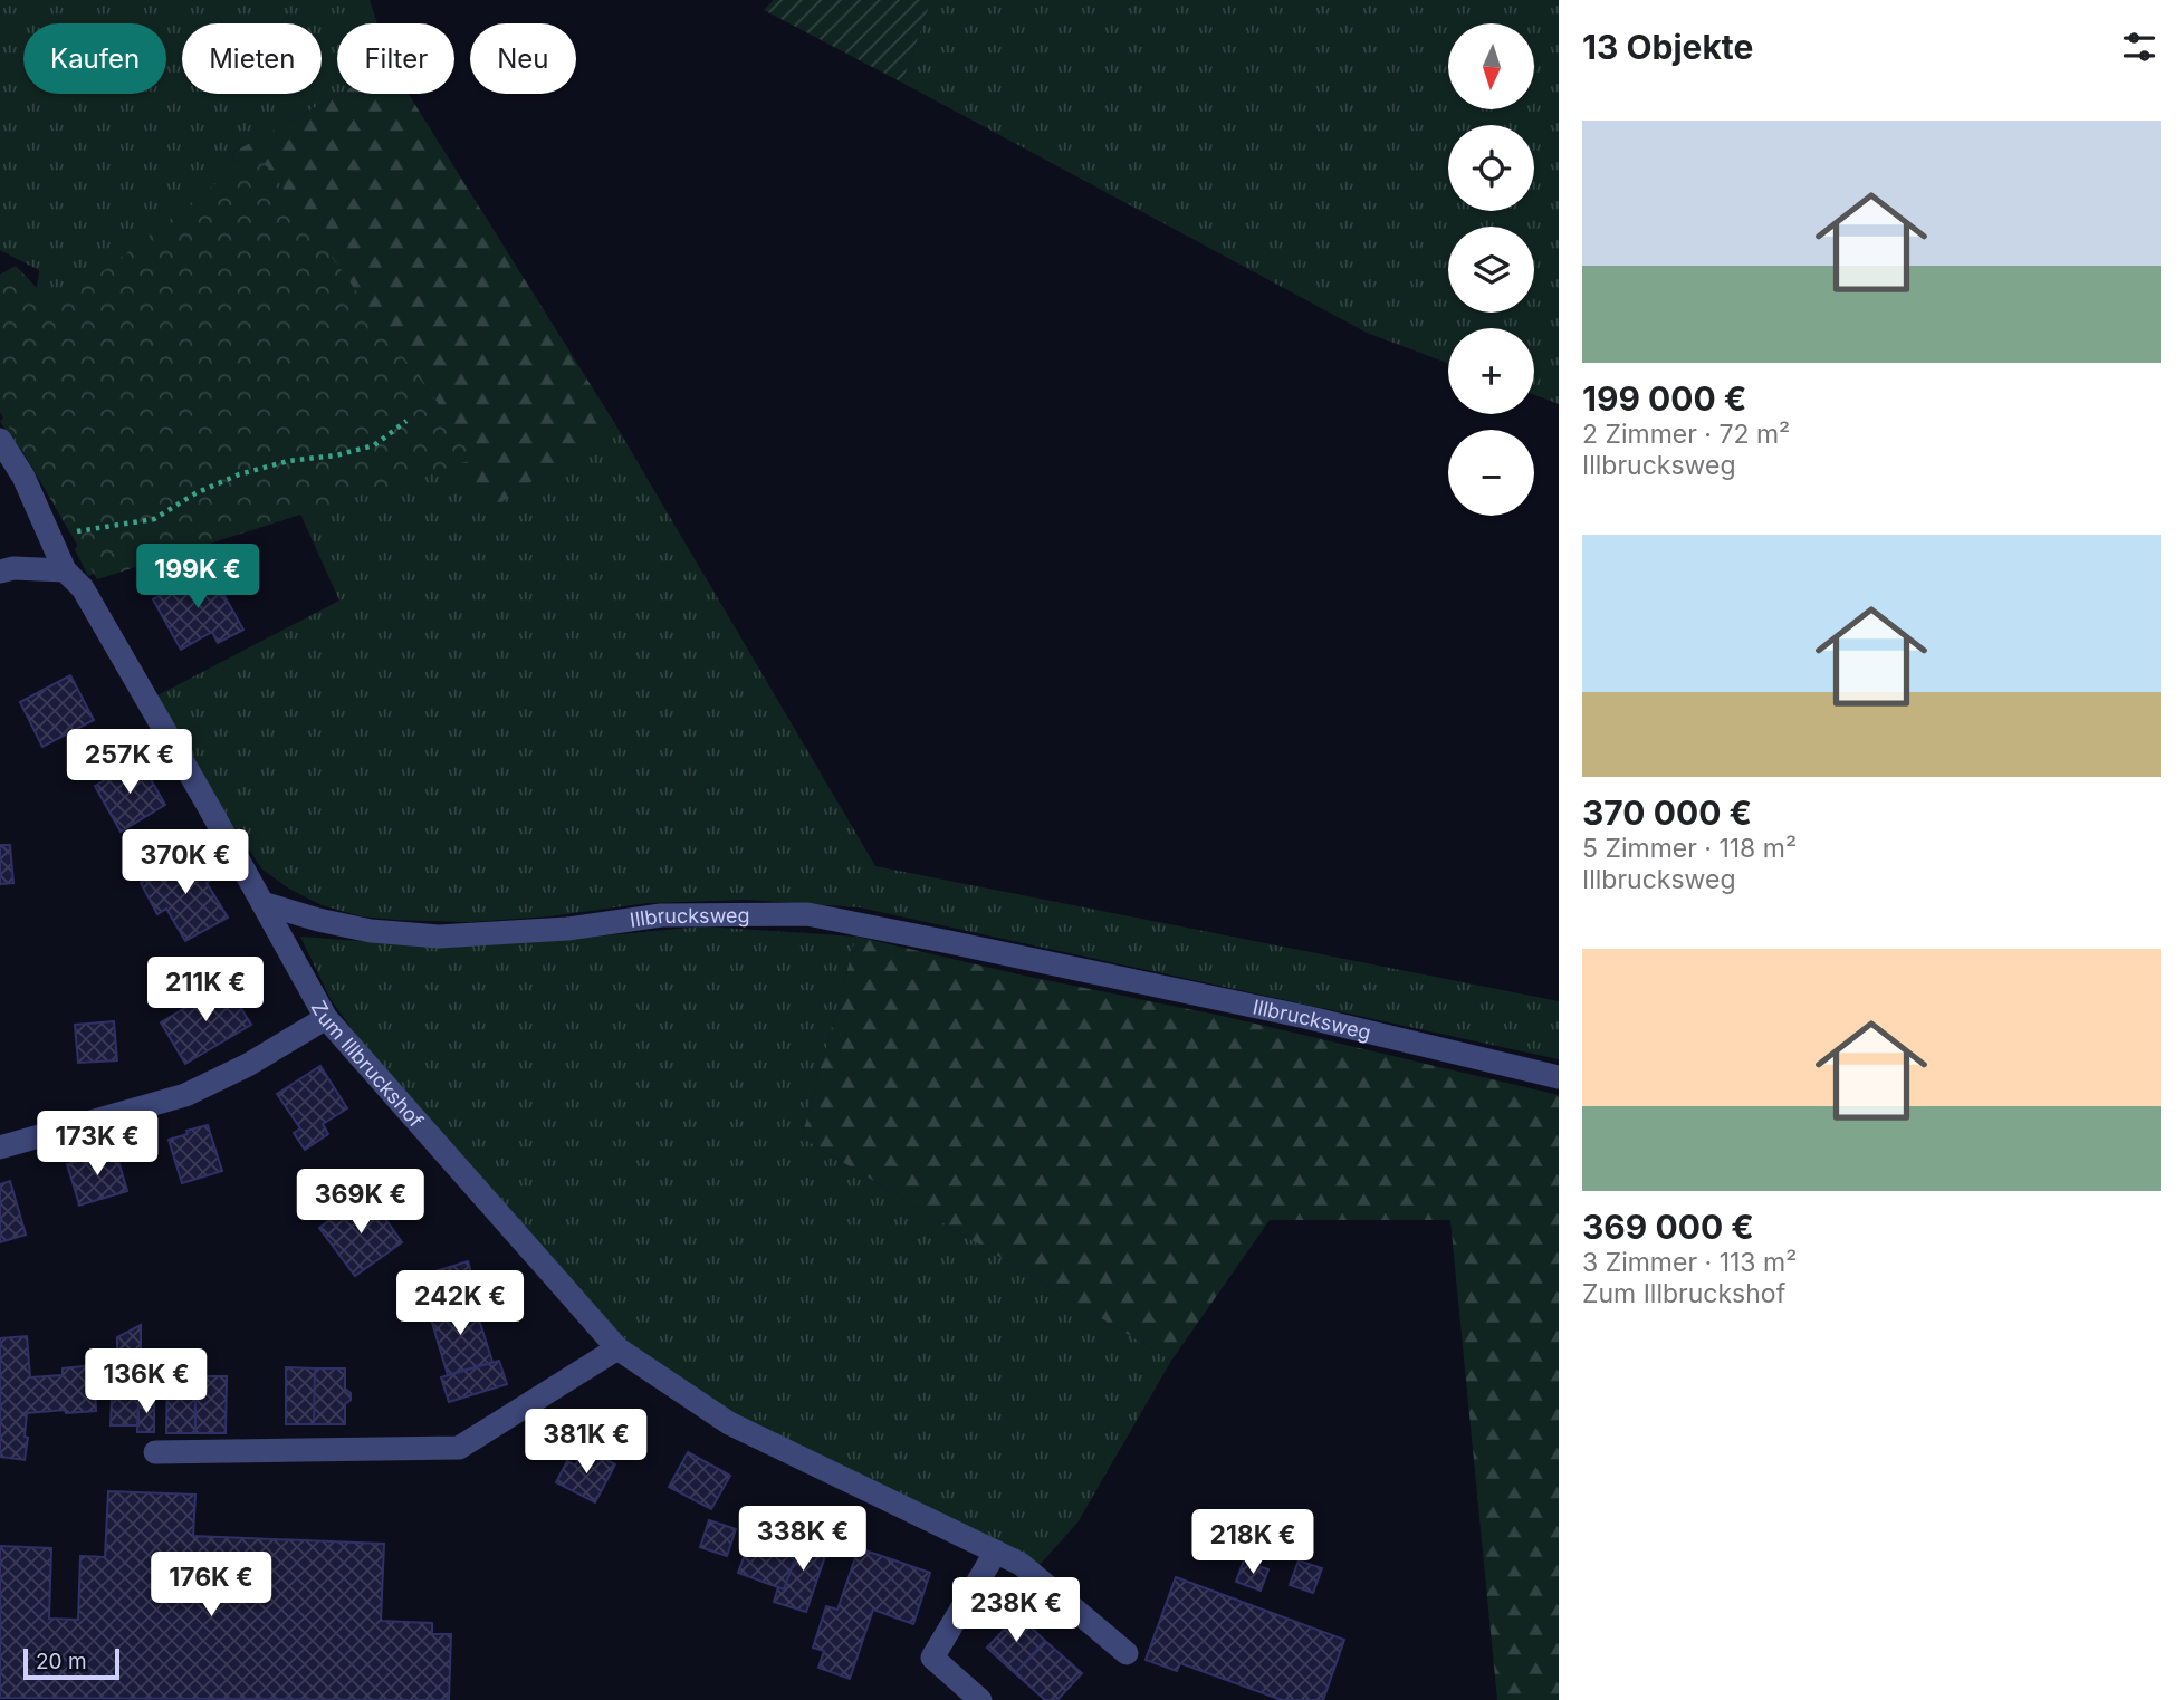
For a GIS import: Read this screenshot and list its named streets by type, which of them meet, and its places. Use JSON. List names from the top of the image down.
{
  "streets": {
    "street": ["Illbrucksweg", "Zum Illbruckshof"]
  },
  "crossings": [
    ["Illbrucksweg", "Zum Illbruckshof"]
  ],
  "scale_bar": "20 m",
  "north": "bottom",
  "page": {
    "heading": "13 Objekte",
    "map_buttons": ["+", "−"],
    "chip": [
      "Kaufen",
      "Mieten",
      "Filter",
      "Neu"
    ],
    "list": [
      {
        "name": "199 000 €",
        "note": "2 Zimmer · 72 m² · Illbrucksweg"
      },
      {
        "name": "370 000 €",
        "note": "5 Zimmer · 118 m² · Illbrucksweg"
      },
      {
        "name": "369 000 €",
        "note": "3 Zimmer · 113 m² · Zum Illbruckshof"
      }
    ],
    "price": [
      "199K €",
      "257K €",
      "370K €",
      "211K €",
      "173K €",
      "369K €",
      "242K €",
      "136K €",
      "381K €",
      "338K €",
      "218K €",
      "176K €",
      "238K €"
    ],
    "scale": "20 m"
  }
}
